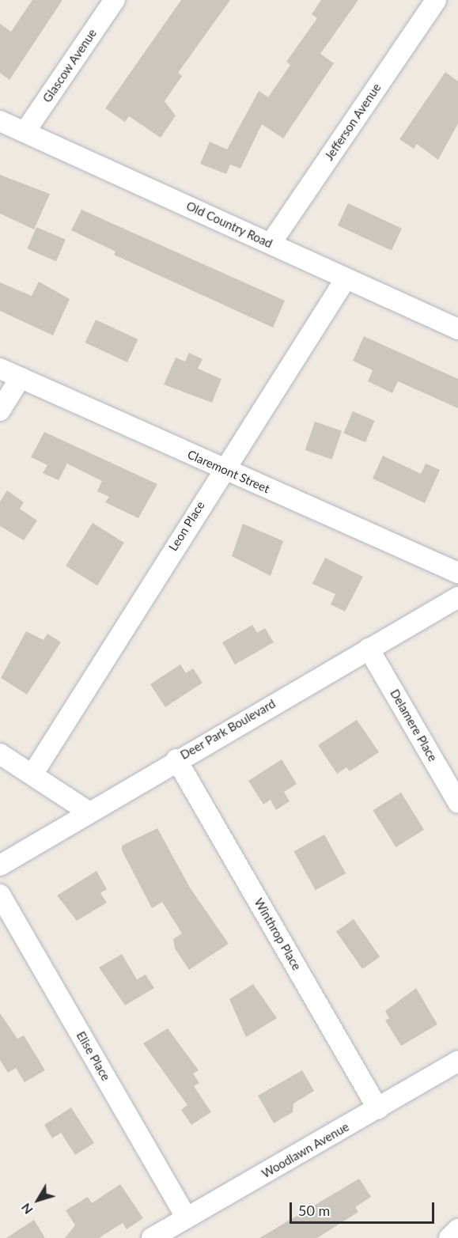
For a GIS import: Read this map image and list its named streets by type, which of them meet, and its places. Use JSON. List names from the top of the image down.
{
  "streets": {
    "street": [
      "Glascow Avenue",
      "Jefferson Avenue",
      "Old Country Road",
      "Claremont Street",
      "Leon Place",
      "Delamere Place",
      "Deer Park Boulevard",
      "Winthrop Place",
      "Elise Place",
      "Woodlawn Avenue"
    ]
  },
  "crossings": [
    ["Glascow Avenue", "Old Country Road"],
    ["Jefferson Avenue", "Old Country Road"],
    ["Old Country Road", "Leon Place"],
    ["Claremont Street", "Leon Place"],
    ["Delamere Place", "Deer Park Boulevard"],
    ["Deer Park Boulevard", "Winthrop Place"],
    ["Winthrop Place", "Woodlawn Avenue"],
    ["Elise Place", "Woodlawn Avenue"]
  ],
  "scale_bar": "50 m",
  "north": "bottom left"
}
